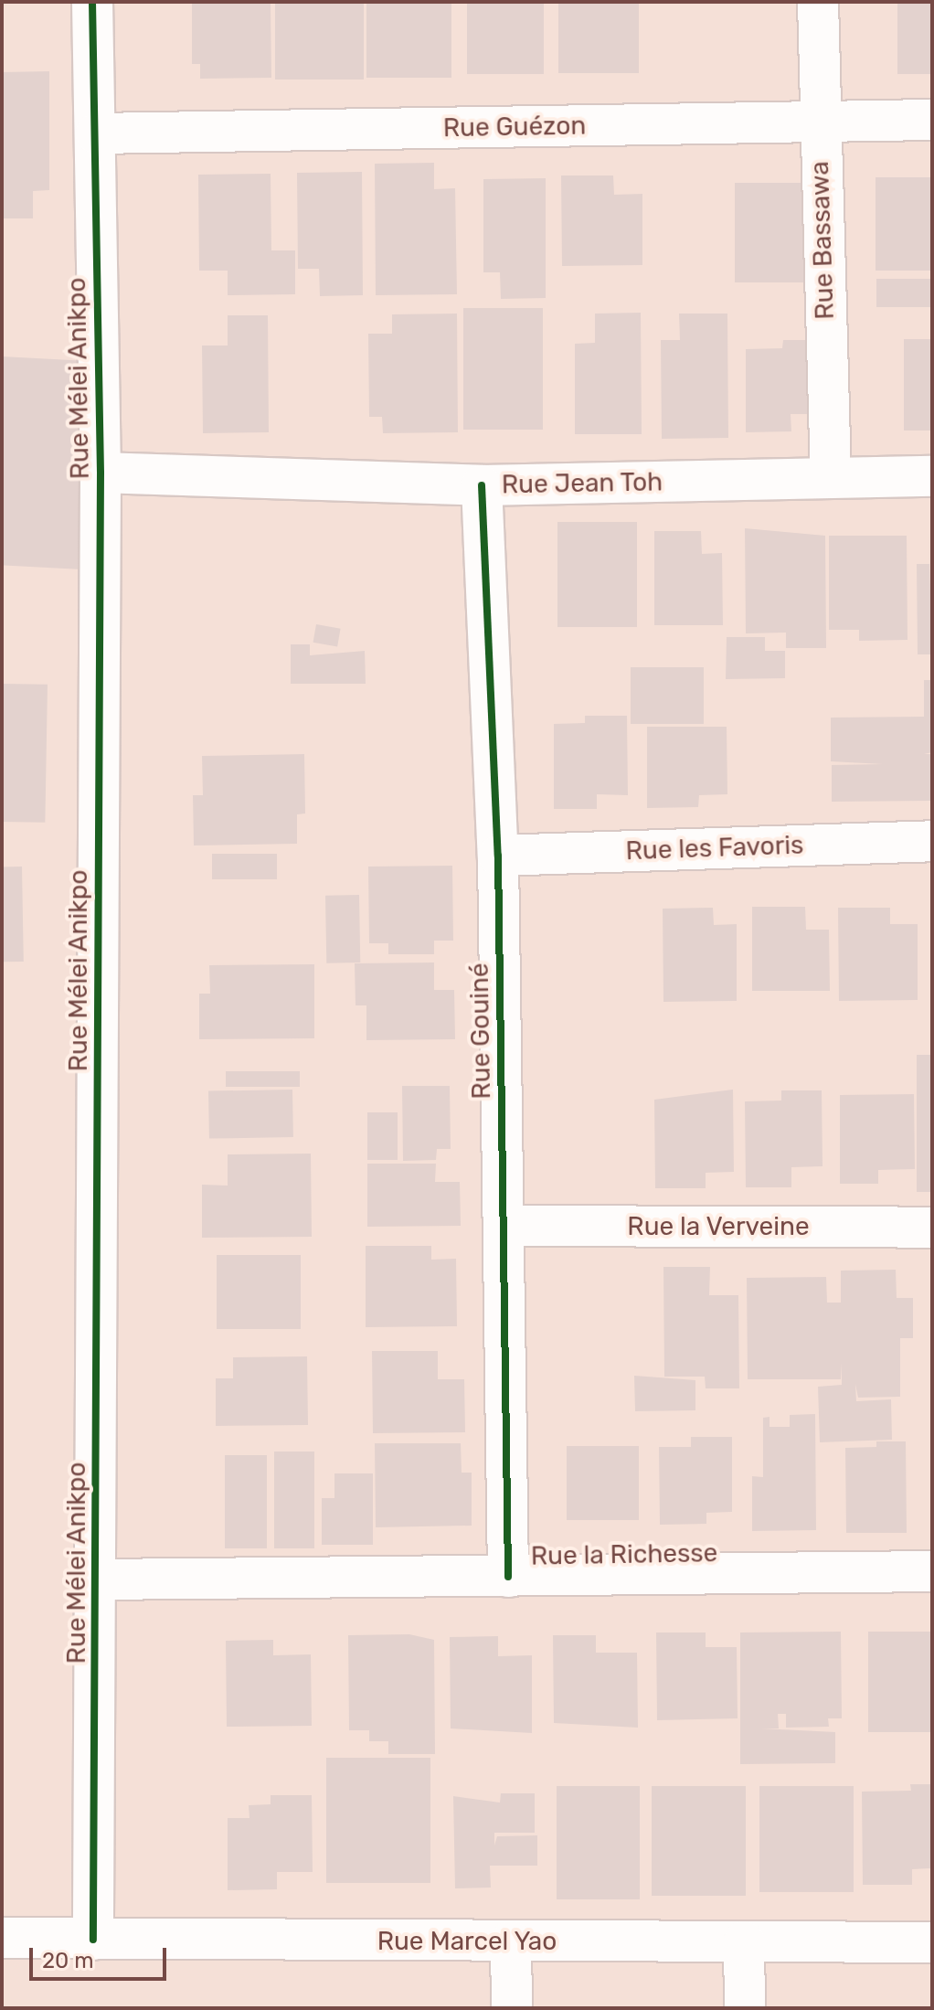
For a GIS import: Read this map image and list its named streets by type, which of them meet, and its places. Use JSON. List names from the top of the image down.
{
  "streets": {
    "street": [
      "Rue Guézon",
      "Rue Bassawa",
      "Rue Mélei Anikpo",
      "Rue Jean Toh",
      "Rue les Favoris",
      "Rue Gouiné",
      "Rue la Verveine",
      "Rue la Richesse",
      "Rue Marcel Yao"
    ]
  },
  "crossings": [
    ["Rue Guézon", "Rue Bassawa"],
    ["Rue Guézon", "Rue Mélei Anikpo"],
    ["Rue Bassawa", "Rue Jean Toh"],
    ["Rue Mélei Anikpo", "Rue Jean Toh"],
    ["Rue Mélei Anikpo", "Rue la Richesse"],
    ["Rue Mélei Anikpo", "Rue Marcel Yao"],
    ["Rue Jean Toh", "Rue Gouiné"],
    ["Rue les Favoris", "Rue Gouiné"],
    ["Rue Gouiné", "Rue la Verveine"],
    ["Rue Gouiné", "Rue la Richesse"]
  ],
  "scale_bar": "20 m"
}
